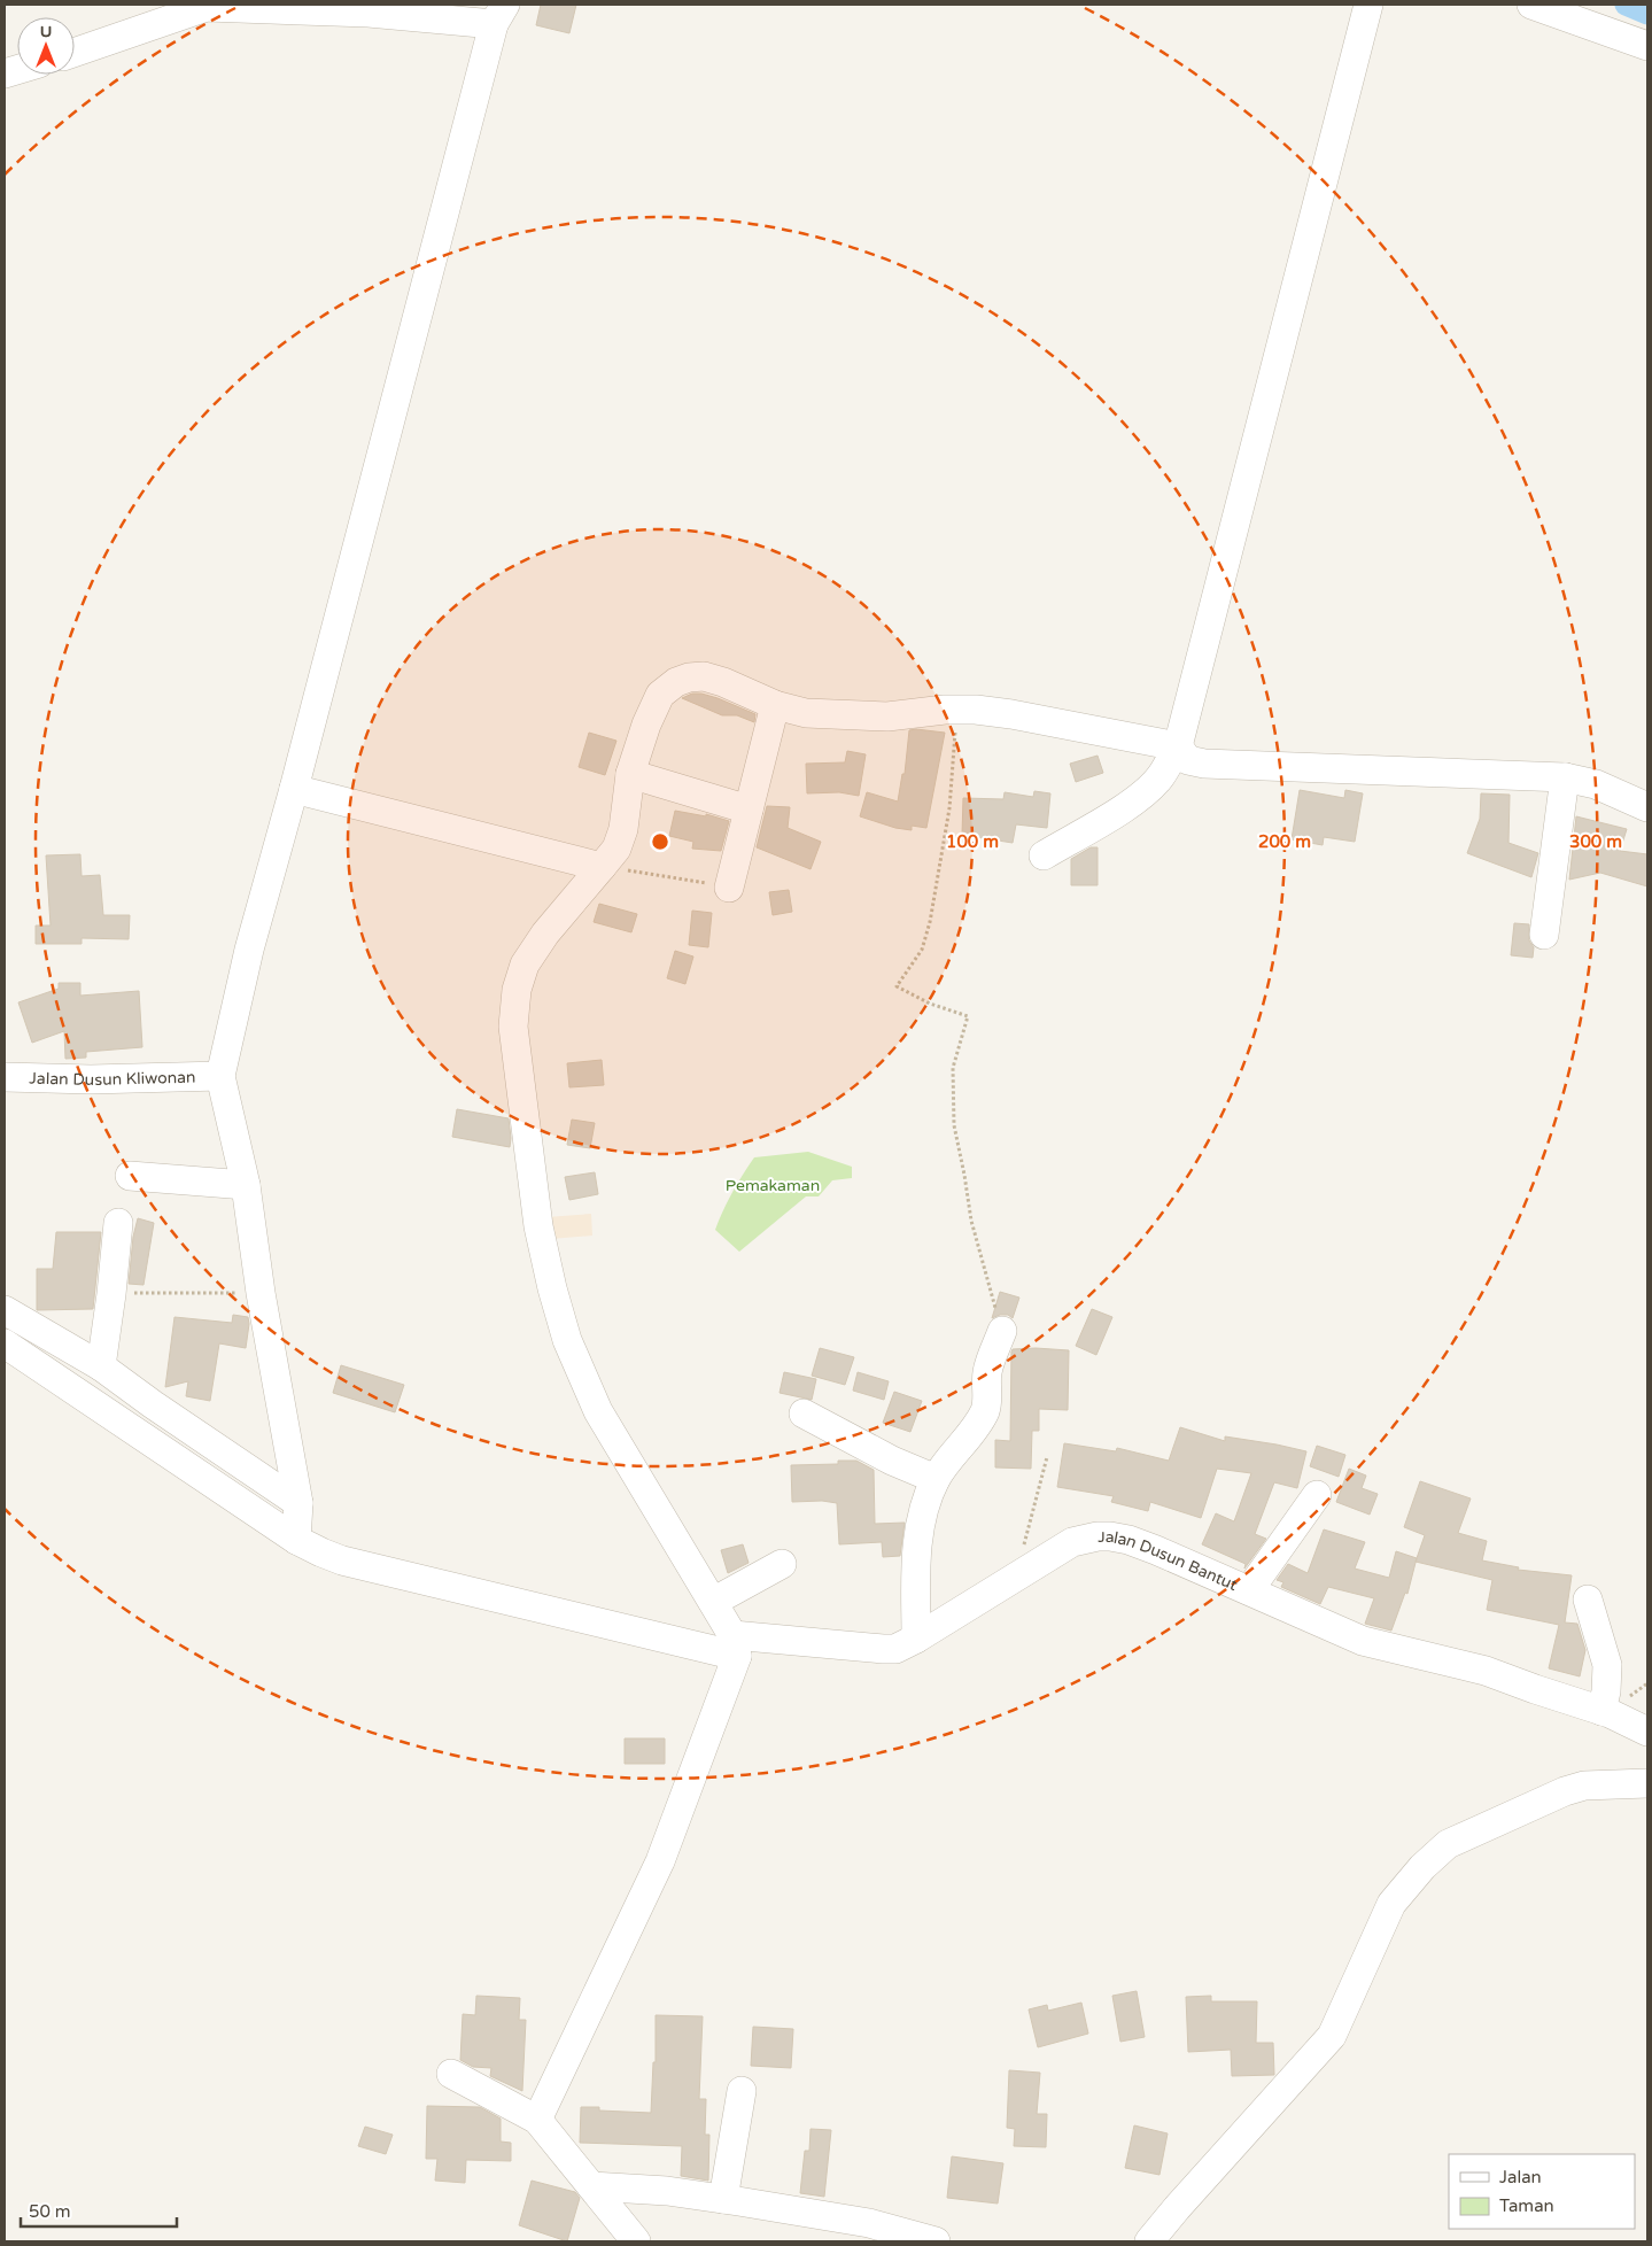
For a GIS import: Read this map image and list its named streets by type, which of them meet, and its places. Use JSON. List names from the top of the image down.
{
  "streets": {
    "street": ["Jalan Dusun Kliwonan", "Jalan Dusun Bantut"]
  },
  "parks": ["Pemakaman"],
  "legend": ["Jalan", "Taman"],
  "scale_bar": "50 m",
  "north": "top",
  "rings": ["100 m", "200 m", "300 m"]
}
